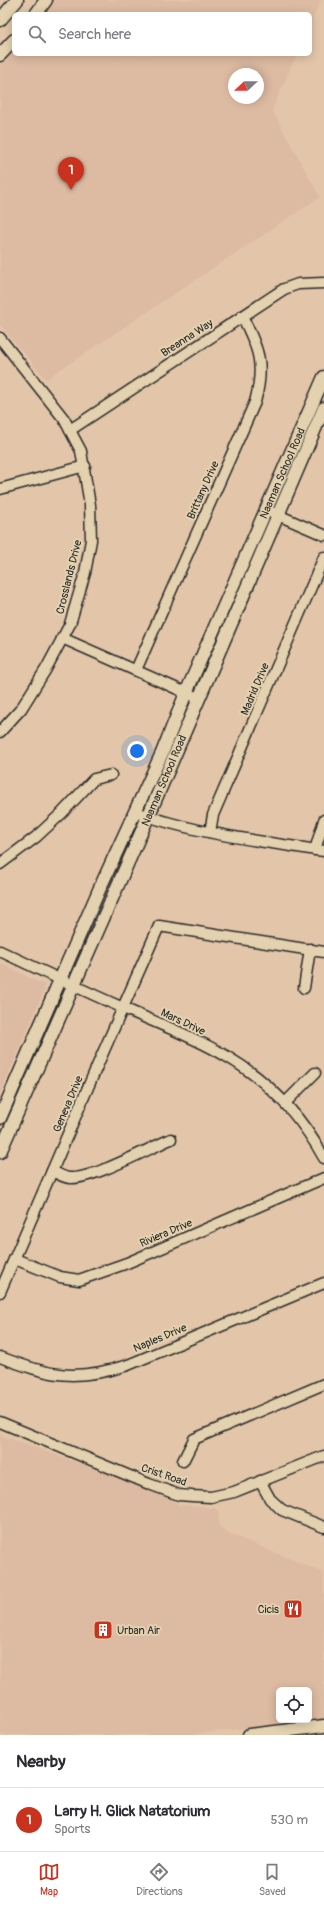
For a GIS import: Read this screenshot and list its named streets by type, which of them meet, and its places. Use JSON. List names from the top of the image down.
{
  "streets": {
    "main road": ["Naaman School Road"],
    "street": [
      "Breanna Way",
      "Brittany Drive",
      "Crosslands Drive",
      "Madrid Drive",
      "Mars Drive",
      "Geneva Drive",
      "Riviera Drive",
      "Naples Drive",
      "Crist Road"
    ]
  },
  "crossings": [
    ["Breanna Way", "Brittany Drive"],
    ["Breanna Way", "Crosslands Drive"],
    ["Naaman School Road", "Mars Drive"],
    ["Mars Drive", "Geneva Drive"],
    ["Geneva Drive", "Riviera Drive"]
  ],
  "places": {
    "restaurant": ["Cicis"],
    "building": ["Urban Air"]
  },
  "north": "left",
  "page": {
    "search": "Search here",
    "pins": "1",
    "heading": "Nearby",
    "list": [
      {
        "mark": "1",
        "name": "Larry H. Glick Natatorium",
        "note": "Sports",
        "value": "530 m"
      }
    ],
    "nav": ["Map", "Directions", "Saved"]
  }
}
